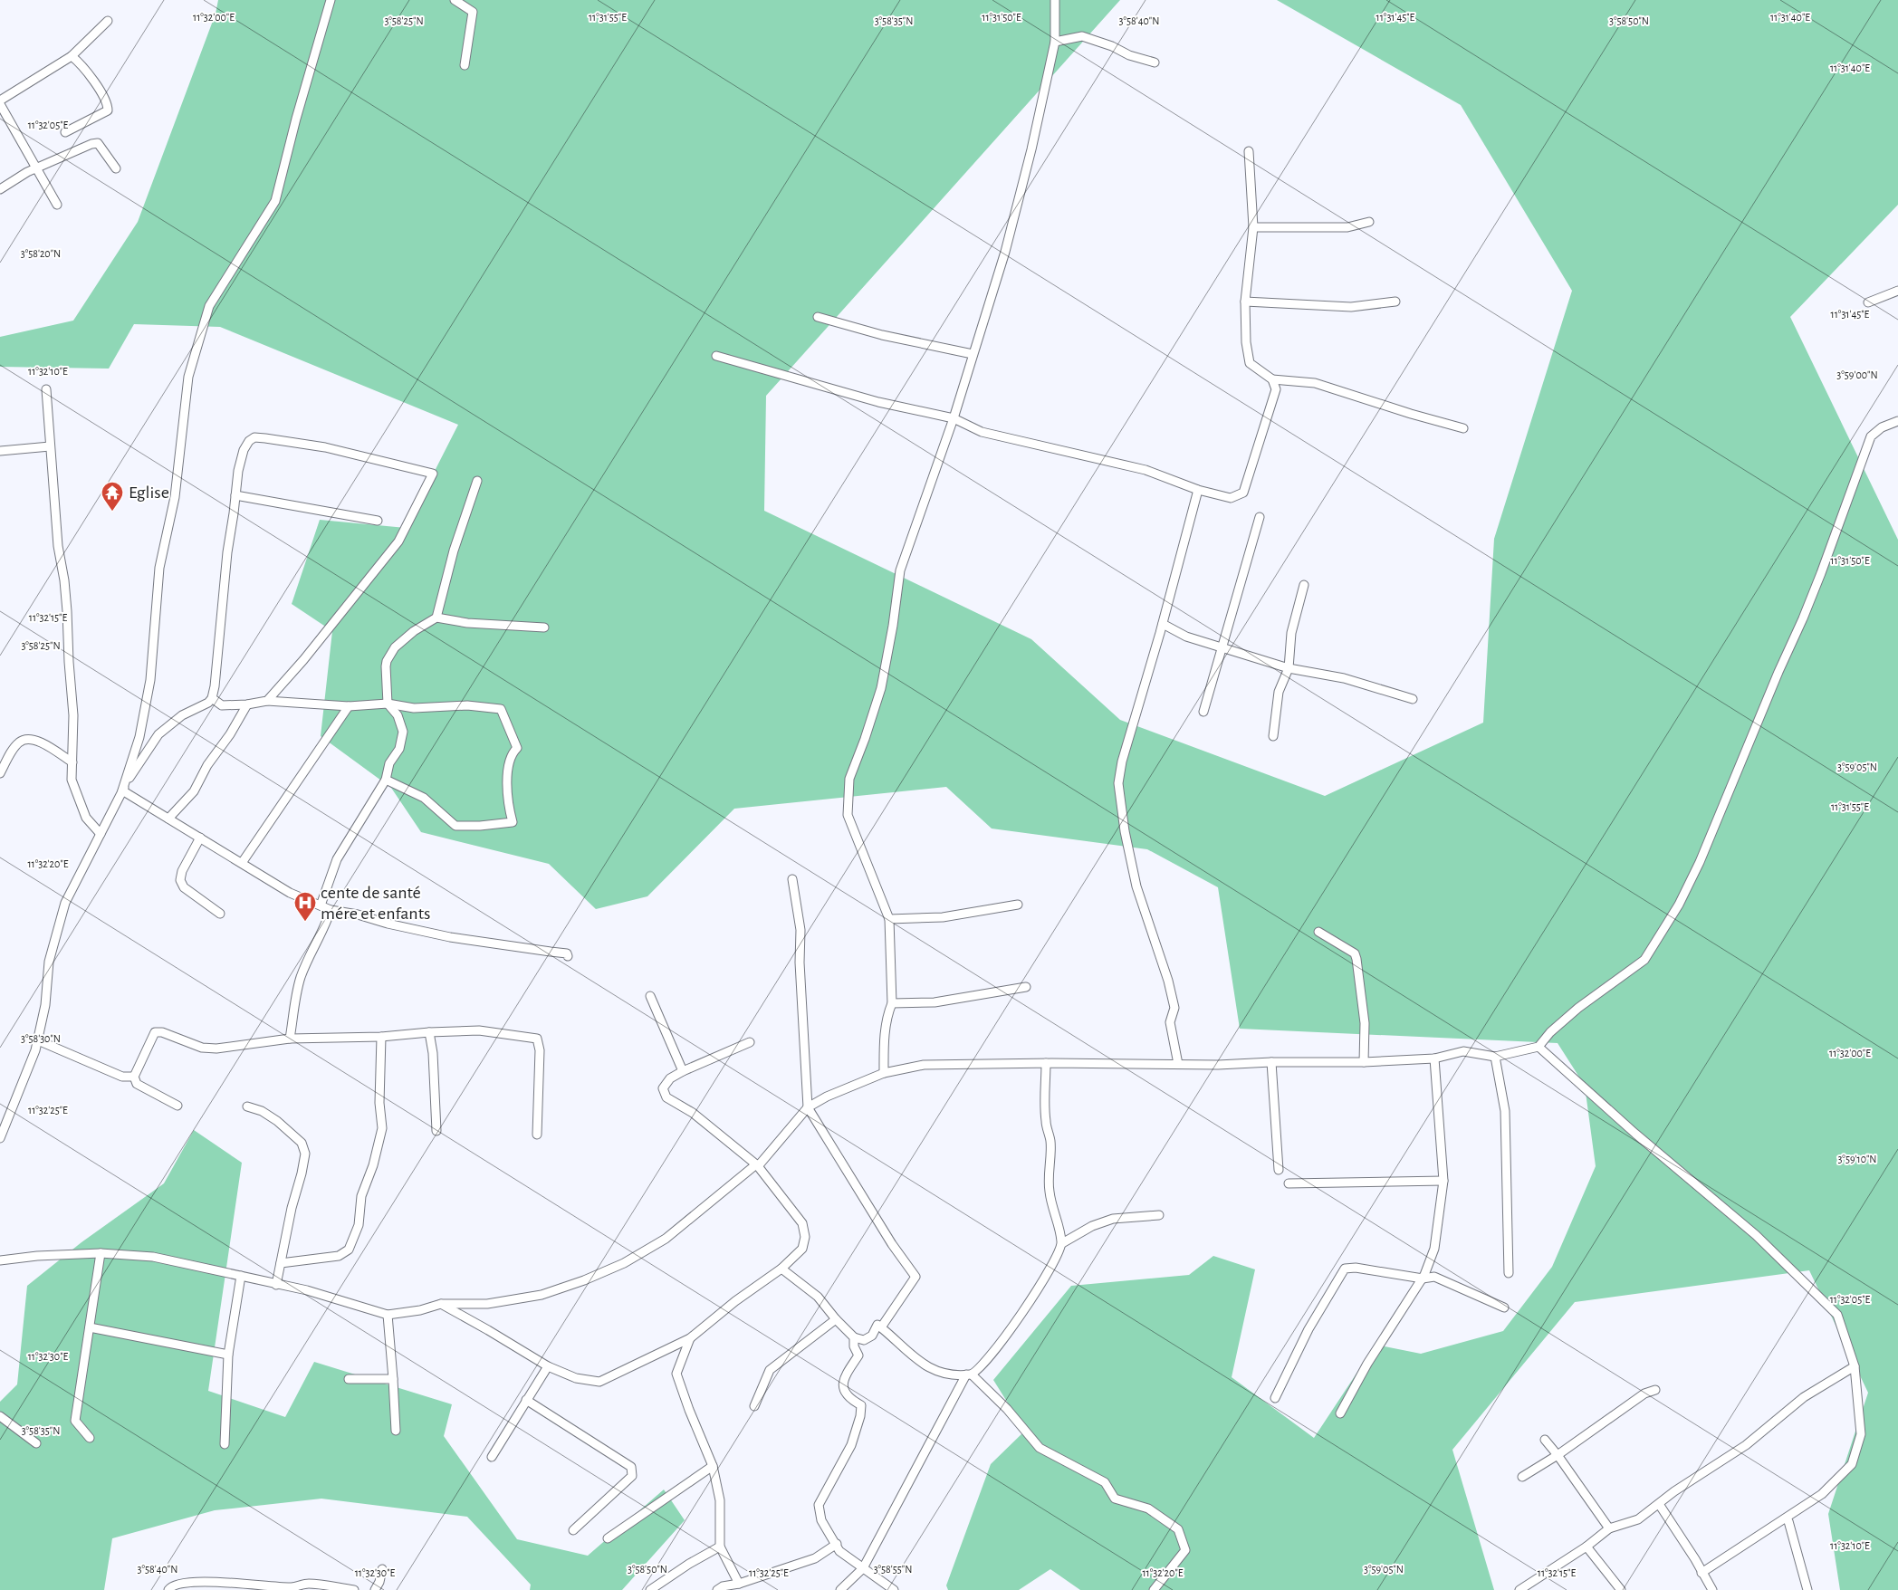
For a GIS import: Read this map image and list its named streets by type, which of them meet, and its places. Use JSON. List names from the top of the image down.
{
  "places": {
    "temple": ["Eglise"],
    "hospital": ["cente de santé mére et enfants"]
  },
  "coordinates": [
    "11°32'00\"E",
    "11°31'55\"E",
    "11°31'50\"E",
    "11°31'45\"E",
    "11°31'40\"E",
    "3°58'25\"N",
    "3°58'35\"N",
    "3°58'40\"N",
    "3°58'50\"N",
    "11°32'05\"E",
    "3°58'20\"N",
    "11°32'10\"E",
    "3°59'00\"N",
    "11°32'15\"E",
    "3°59'05\"N",
    "11°32'20\"E",
    "3°58'30\"N",
    "11°32'25\"E",
    "3°59'10\"N",
    "11°32'30\"E",
    "3°58'55\"N"
  ]
}
